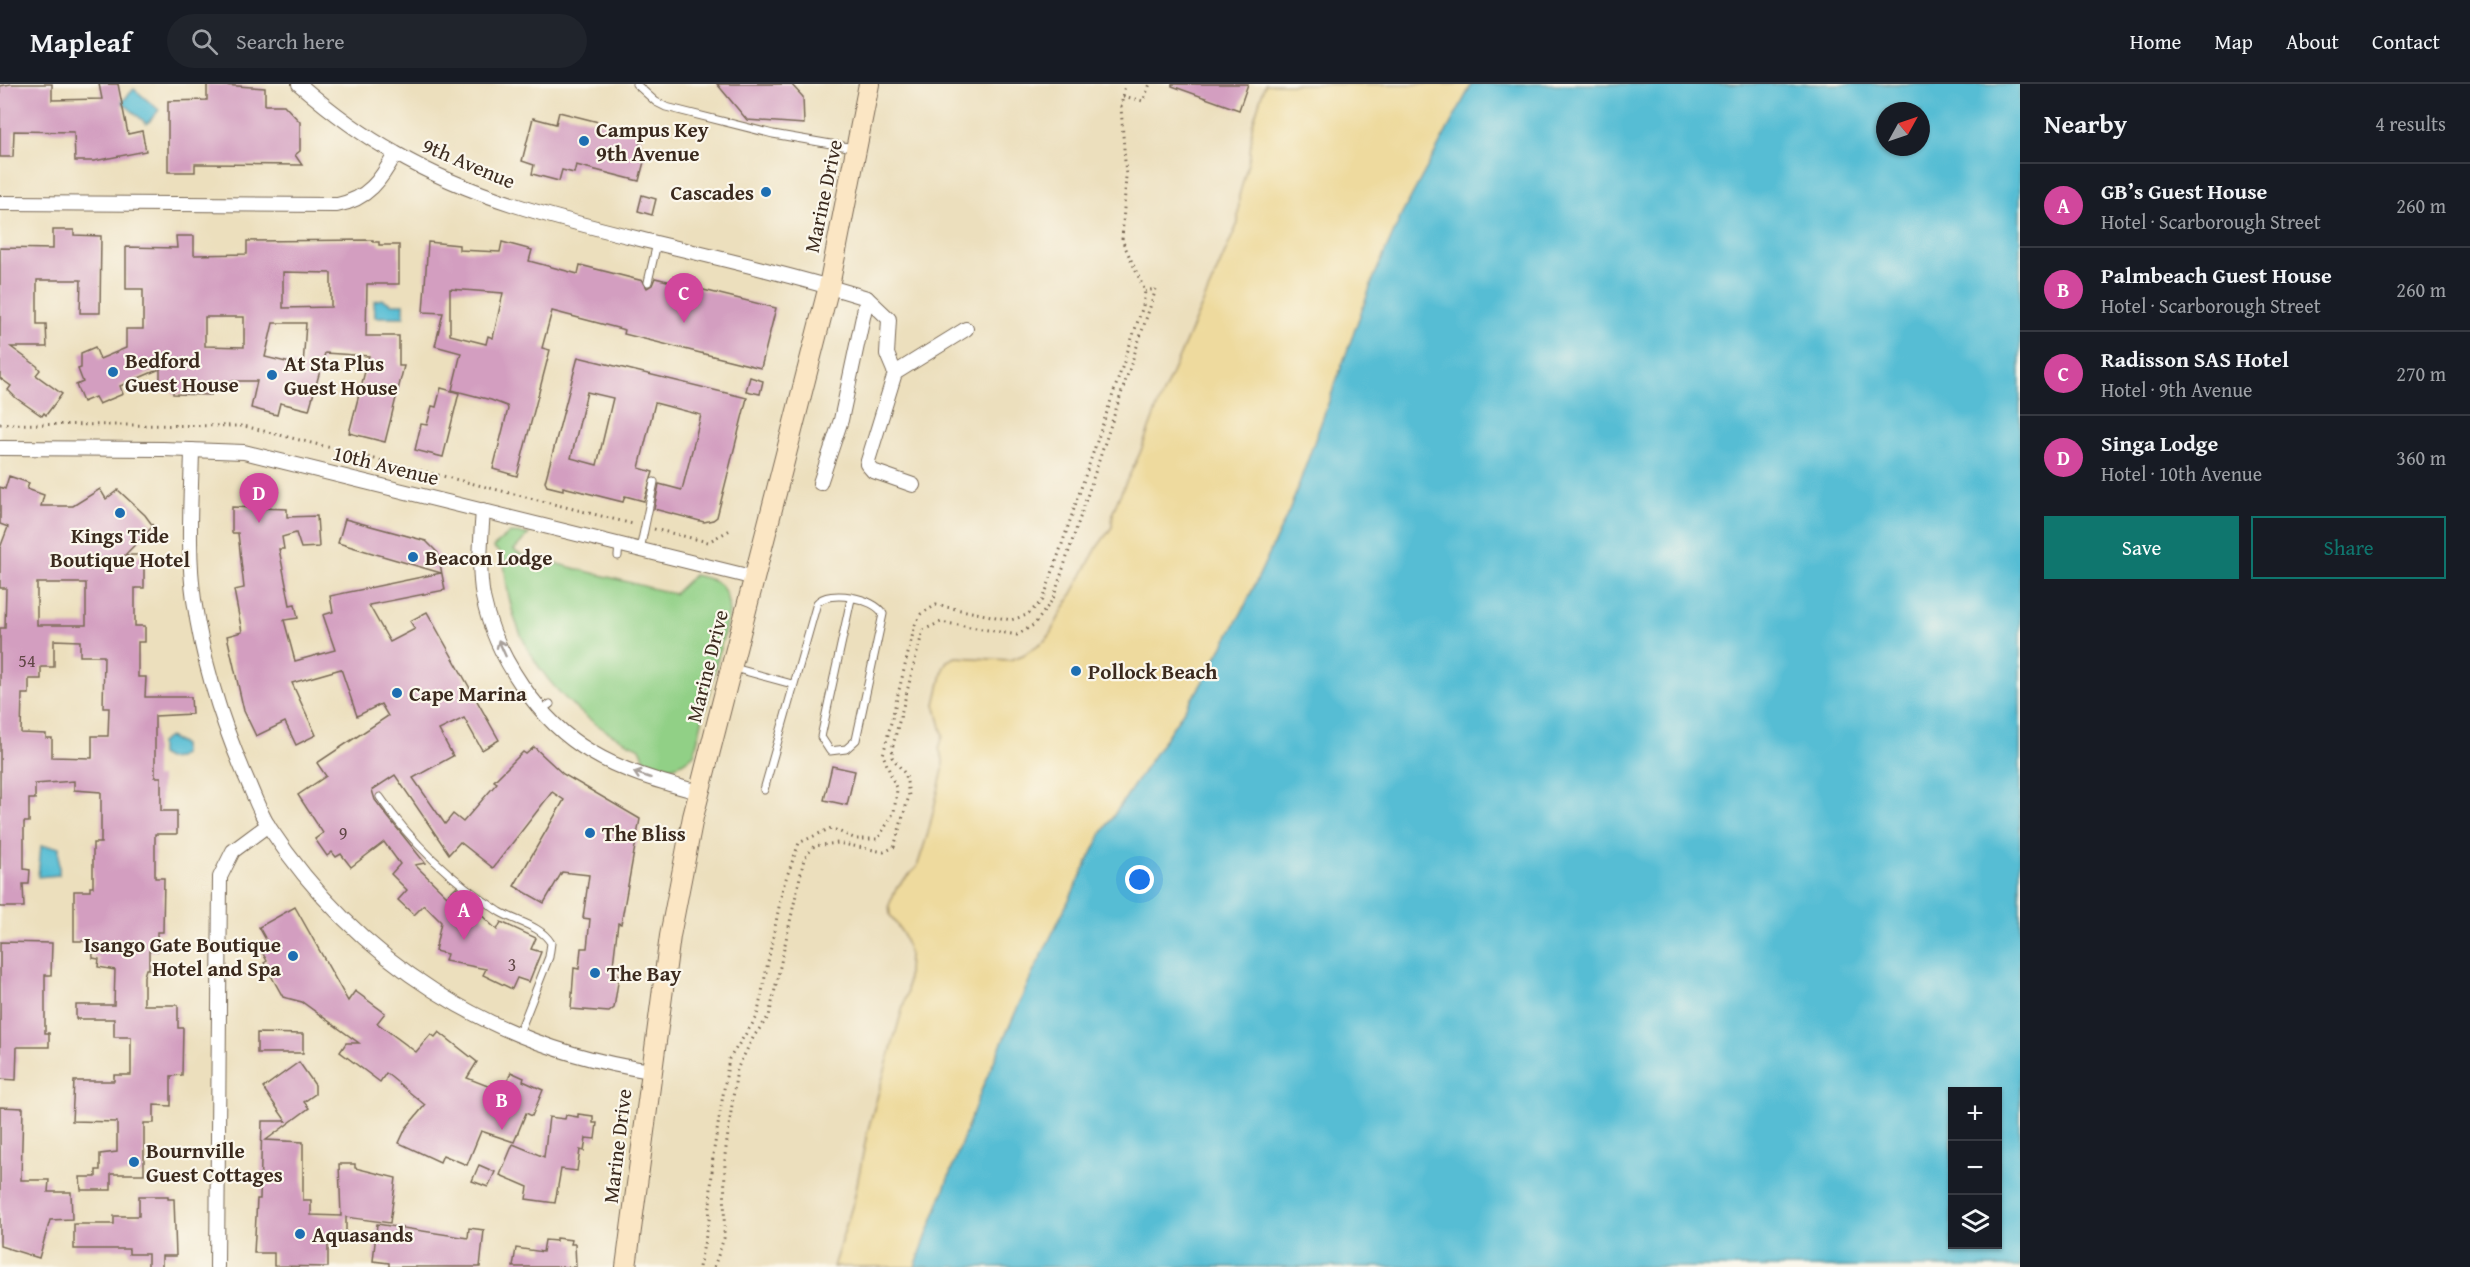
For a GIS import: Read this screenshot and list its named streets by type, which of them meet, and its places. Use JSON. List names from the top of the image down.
{
  "streets": {
    "main road": ["Marine Drive"],
    "street": ["9th Avenue", "10th Avenue"]
  },
  "crossings": [
    ["9th Avenue", "Marine Drive"],
    ["Marine Drive", "10th Avenue"]
  ],
  "places": [
    "Campus Key 9th Avenue",
    "Cascades",
    "Bedford Guest House",
    "At Sta Plus Guest House",
    "Kings Tide Boutique Hotel",
    "Beacon Lodge",
    "Pollock Beach",
    "Cape Marina",
    "The Bliss",
    "Isango Gate Boutique Hotel and Spa",
    "The Bay",
    "Bournville Guest Cottages",
    "Aquasands"
  ],
  "house_numbers": ["54", "9", "3"],
  "north": "top right",
  "page": {
    "header": "Mapleaf",
    "search": "Search here",
    "nav": [
      "Home",
      "Map",
      "About",
      "Contact"
    ],
    "heading": ["Nearby", "4 results"],
    "list": [
      {
        "mark": "A",
        "name": "GB’s Guest House",
        "note": "Hotel · Scarborough Street",
        "value": "260 m"
      },
      {
        "mark": "B",
        "name": "Palmbeach Guest House",
        "note": "Hotel · Scarborough Street",
        "value": "260 m"
      },
      {
        "mark": "C",
        "name": "Radisson SAS Hotel",
        "note": "Hotel · 9th Avenue",
        "value": "270 m"
      },
      {
        "mark": "D",
        "name": "Singa Lodge",
        "note": "Hotel · 10th Avenue",
        "value": "360 m"
      }
    ],
    "pins": [
      "C",
      "D",
      "A",
      "B"
    ],
    "buttons": ["Save", "Share"],
    "map_buttons": ["+", "−"]
  }
}
